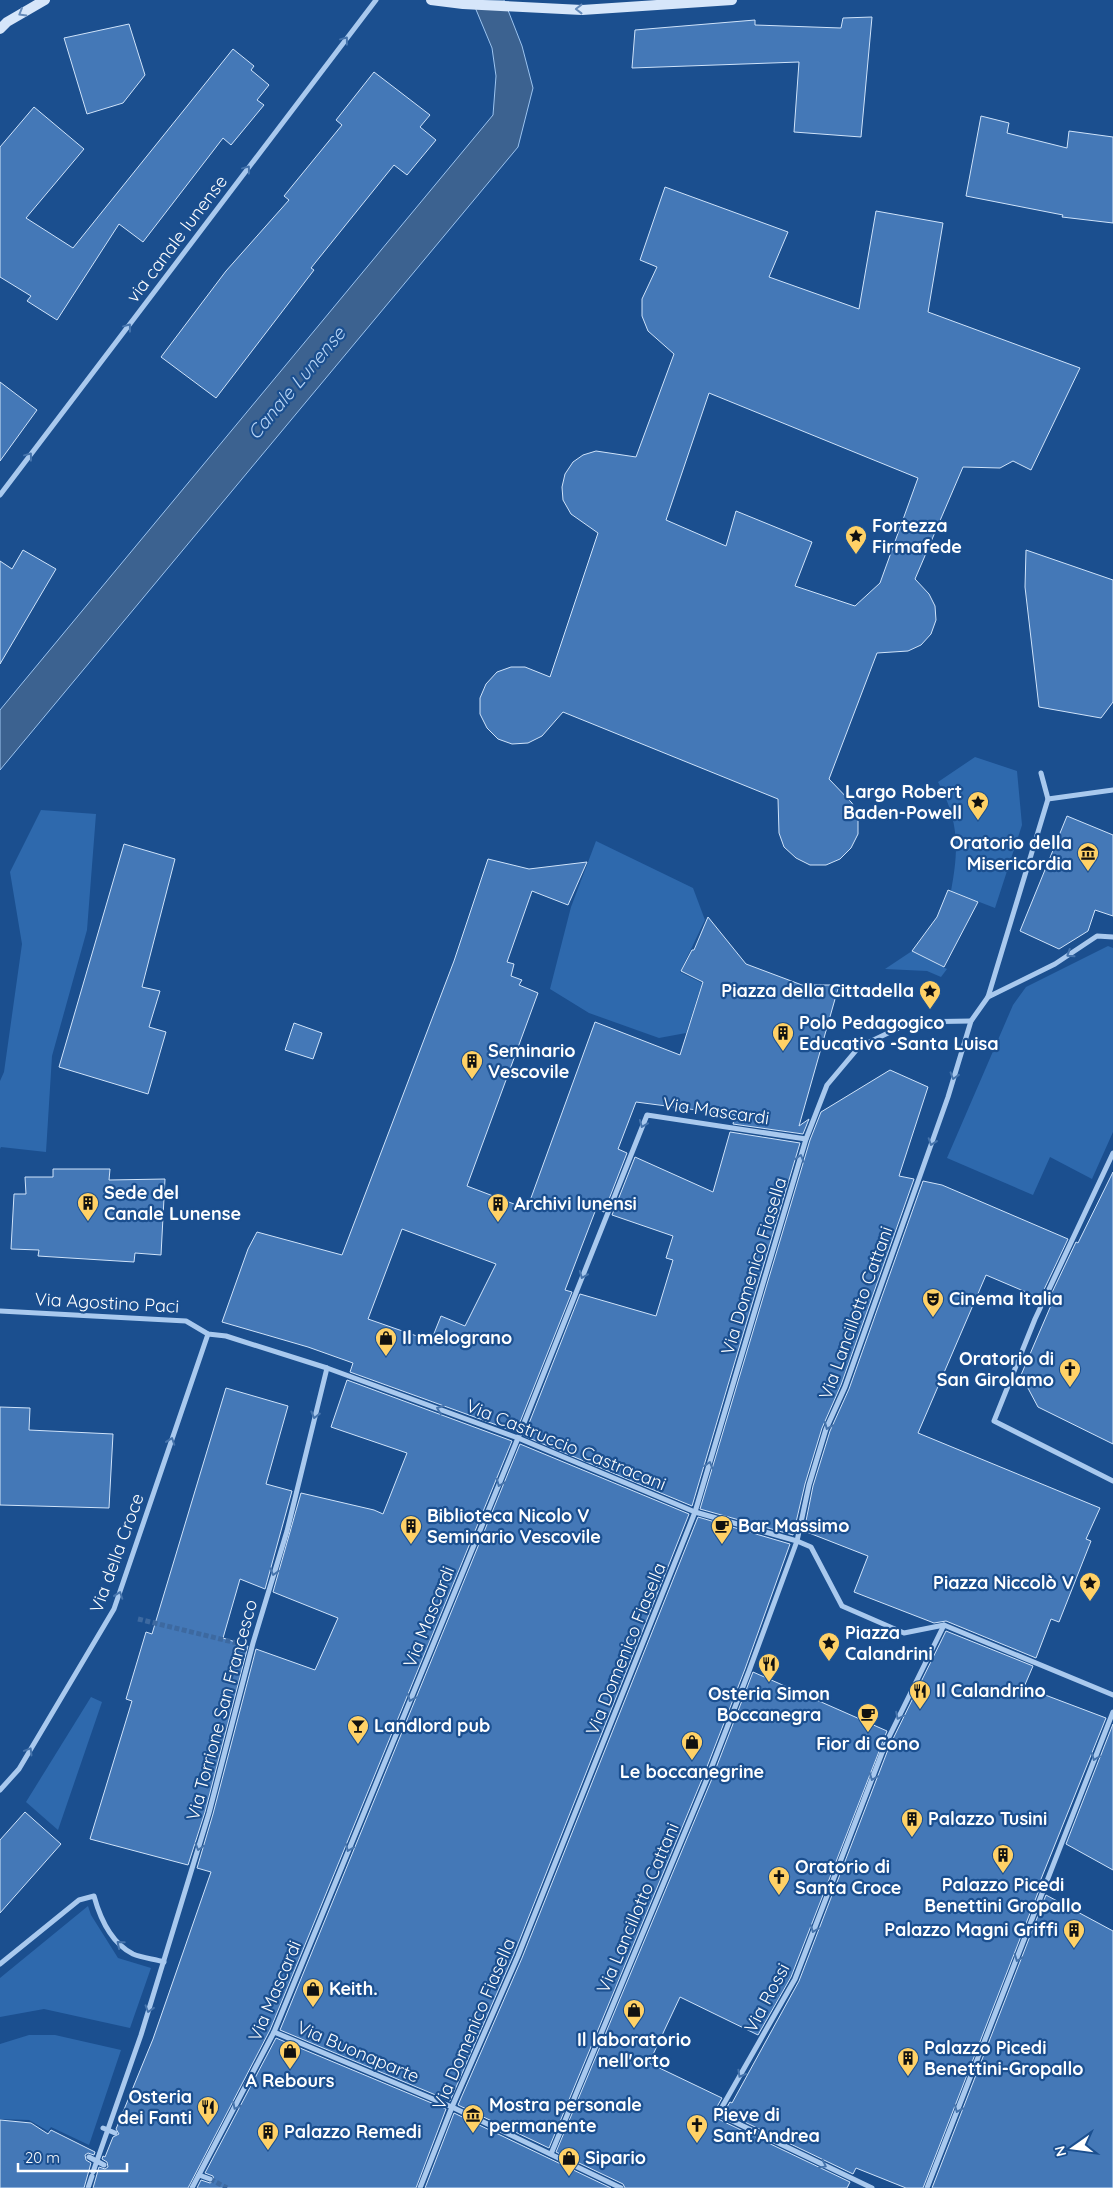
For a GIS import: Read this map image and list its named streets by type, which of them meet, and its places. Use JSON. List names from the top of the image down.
{
  "streets": {
    "street": [
      "via canale lunense",
      "Via Mascardi",
      "Via Domenico Fiasella",
      "Via Agostino Paci",
      "Via Lancillotto Cattani",
      "Via Castruccio Castracani",
      "Via della Croce",
      "Via Torrione San Francesco",
      "Via Rossi",
      "Via Buonaparte"
    ]
  },
  "crossings": [
    ["Via Mascardi", "Via Domenico Fiasella"],
    ["Via Mascardi", "Via Castruccio Castracani"],
    ["Via Mascardi", "Via Buonaparte"],
    ["Via Domenico Fiasella", "Via Lancillotto Cattani"],
    ["Via Domenico Fiasella", "Via Castruccio Castracani"],
    ["Via Domenico Fiasella", "Via Buonaparte"],
    ["Via Agostino Paci", "Via della Croce"],
    ["Via Lancillotto Cattani", "Via Castruccio Castracani"],
    ["Via Lancillotto Cattani", "Via Buonaparte"],
    ["Via Castruccio Castracani", "Via Torrione San Francesco"]
  ],
  "one_way": [
    "via canale lunense",
    "Via Mascardi",
    "Via Lancillotto Cattani",
    "Via Castruccio Castracani",
    "Via della Croce",
    "Via Torrione San Francesco"
  ],
  "water": ["Canale Lunense"],
  "places": {
    "place": [
      "Fortezza Firmafede",
      "Largo Robert Baden-Powell",
      "Piazza della Cittadella",
      "Piazza Niccolò V",
      "Piazza Calandrini"
    ],
    "museum": ["Oratorio della Misericordia", "Mostra personale permanente"],
    "building": [
      "Polo Pedagogico Educativo -Santa Luisa",
      "Seminario Vescovile",
      "Sede del Canale Lunense",
      "Archivi lunensi",
      "Biblioteca Nicolo V Seminario Vescovile",
      "Palazzo Tusini",
      "Palazzo Picedi Benettini Gropallo",
      "Palazzo Magni Griffi",
      "Palazzo Picedi Benettini-Gropallo",
      "Palazzo Remedi"
    ],
    "theatre": ["Cinema Italia"],
    "shop": [
      "Il melograno",
      "Le boccanegrine",
      "Keith.",
      "Il laboratorio nell'orto",
      "A Rebours",
      "Sipario"
    ],
    "church": ["Oratorio di San Girolamo", "Oratorio di Santa Croce", "Pieve di Sant'Andrea"],
    "cafe": ["Bar Massimo", "Fior di Cono"],
    "restaurant": ["Osteria Simon Boccanegra", "Il Calandrino", "Osteria dei Fanti"],
    "bar": ["Landlord pub"]
  },
  "scale_bar": "20 m",
  "north": "left"
}
